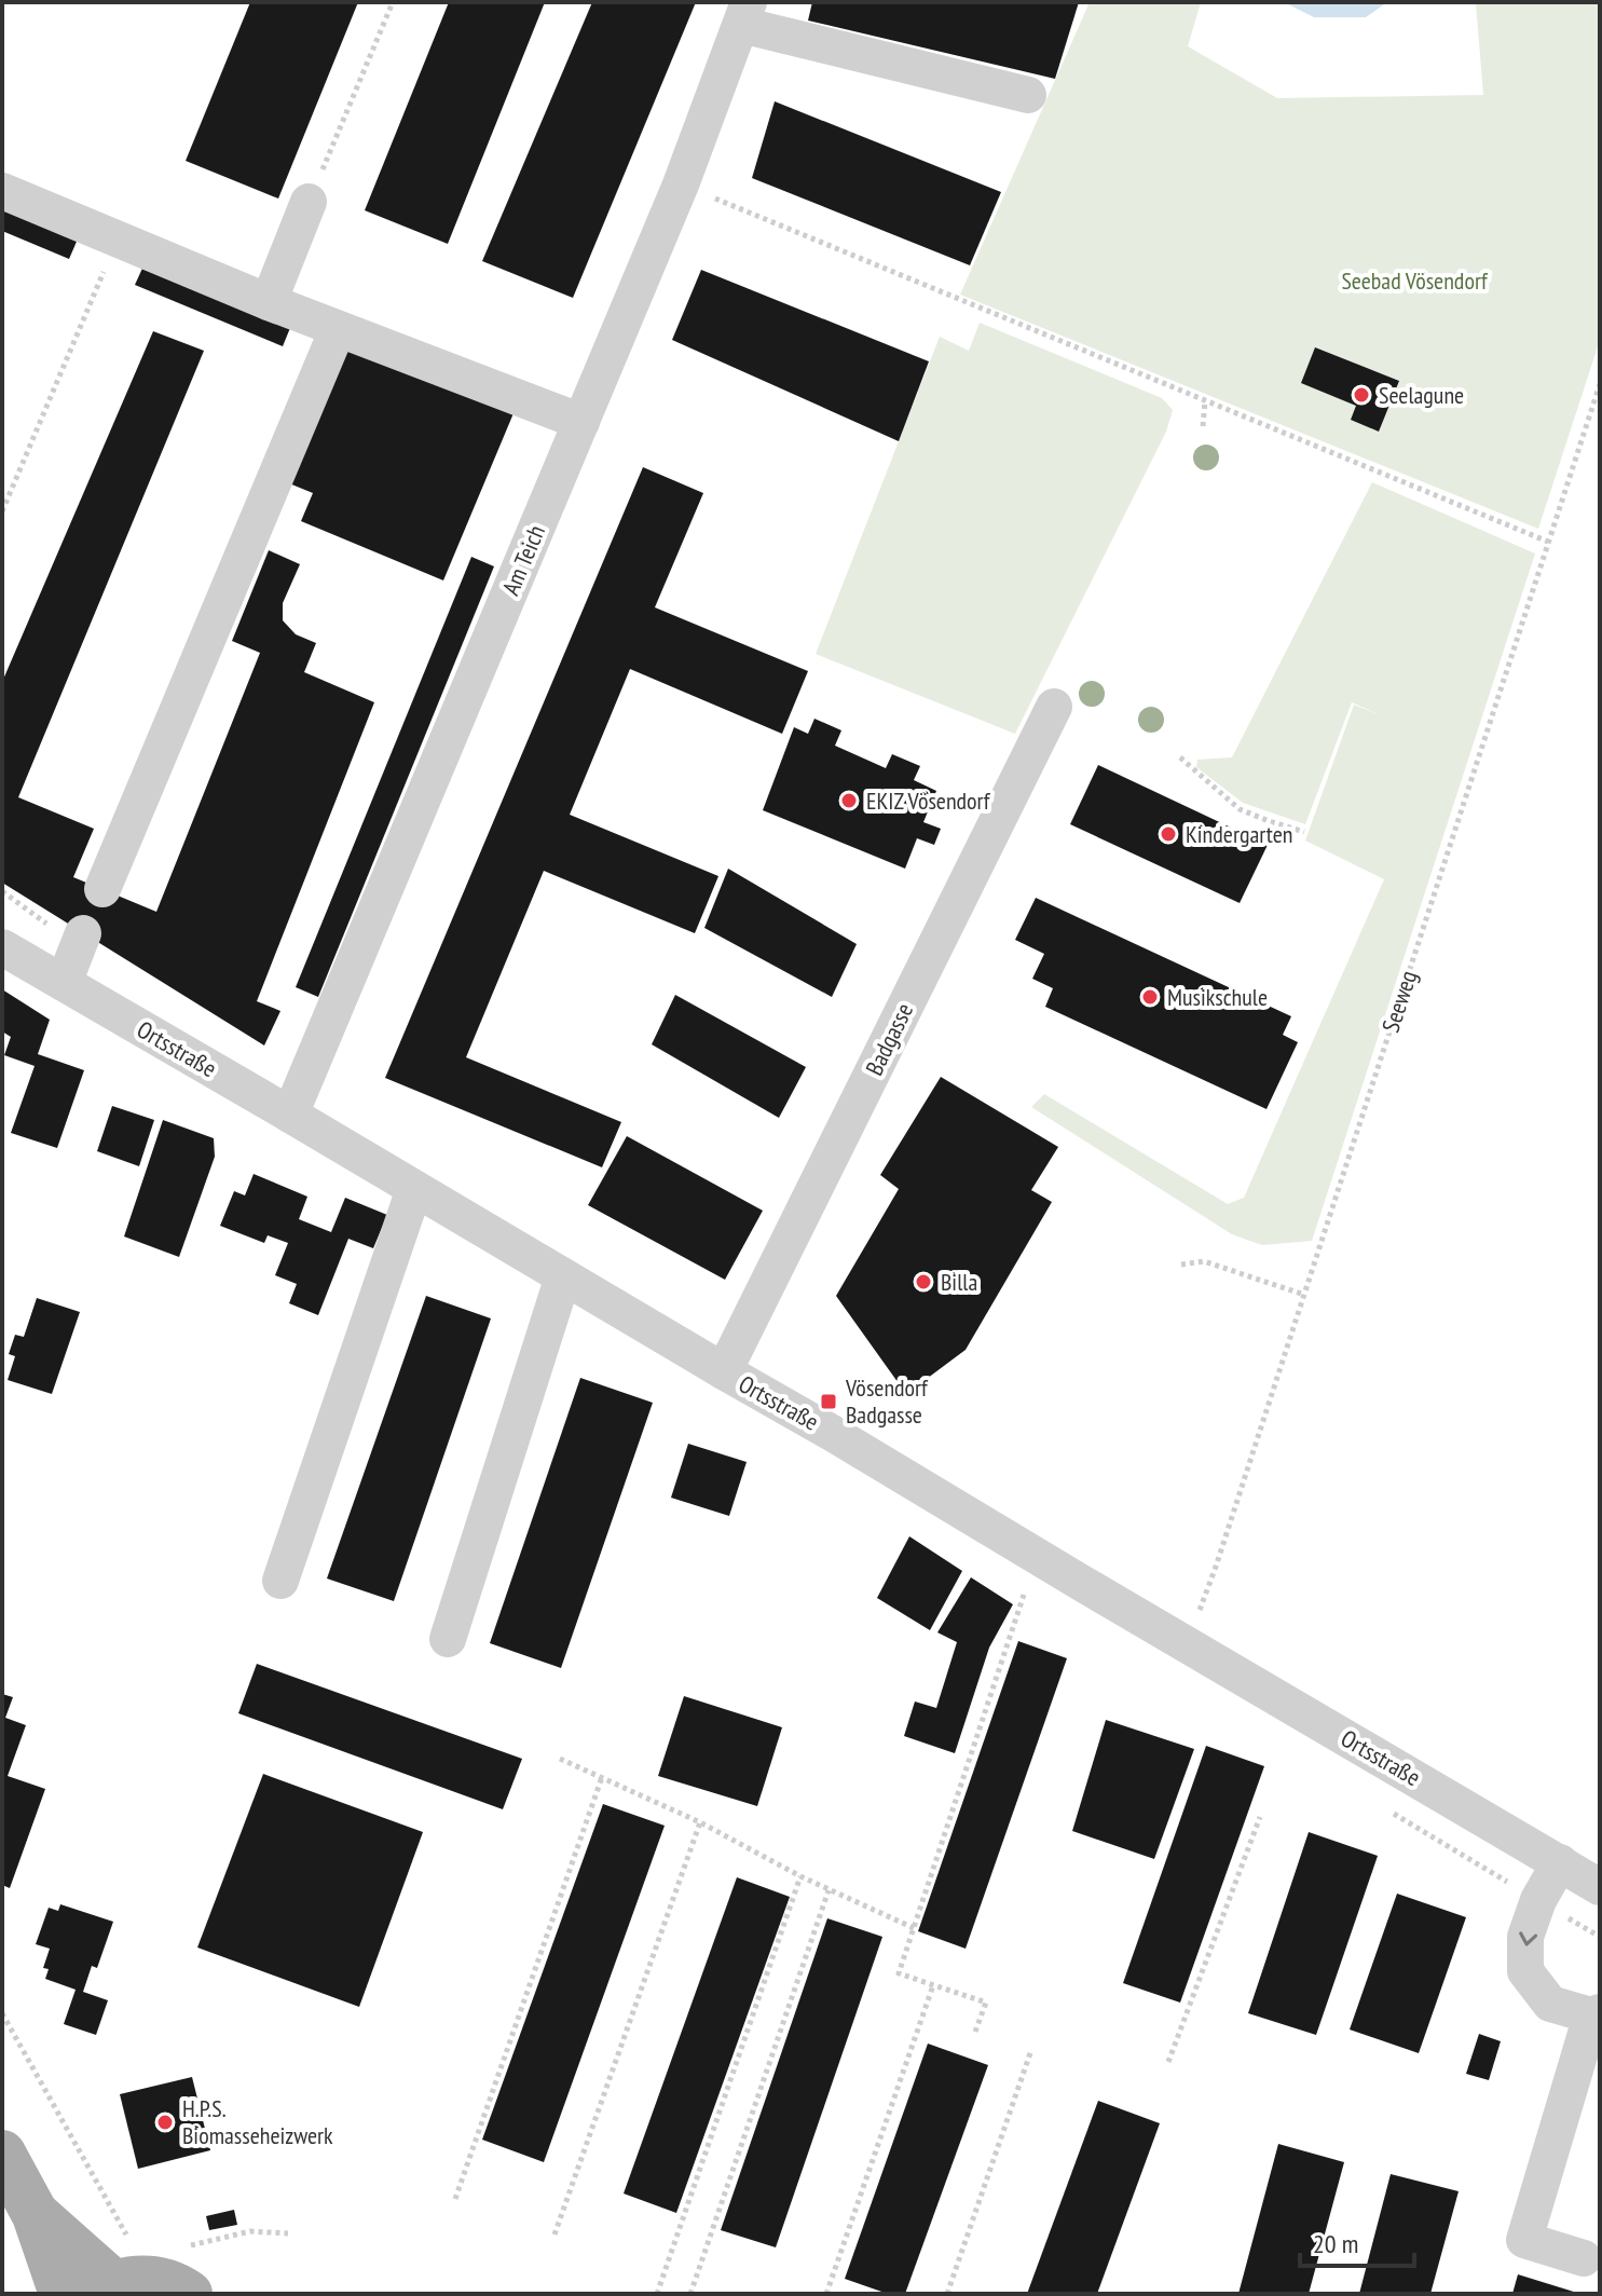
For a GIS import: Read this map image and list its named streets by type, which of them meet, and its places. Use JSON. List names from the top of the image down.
{
  "streets": {
    "street": ["Am Teich", "Badgasse", "Ortsstraße"],
    "path": ["Seeweg"]
  },
  "crossings": [
    ["Am Teich", "Ortsstraße"],
    ["Badgasse", "Ortsstraße"]
  ],
  "parks": ["Seebad Vösendorf"],
  "places": {
    "other": [
      "Seelagune",
      "EKIZ Vösendorf",
      "Kindergarten",
      "Musikschule",
      "Billa",
      "H.P.S. Biomasseheizwerk"
    ],
    "transit": ["Vösendorf Badgasse"]
  },
  "scale_bar": "20 m"
}
